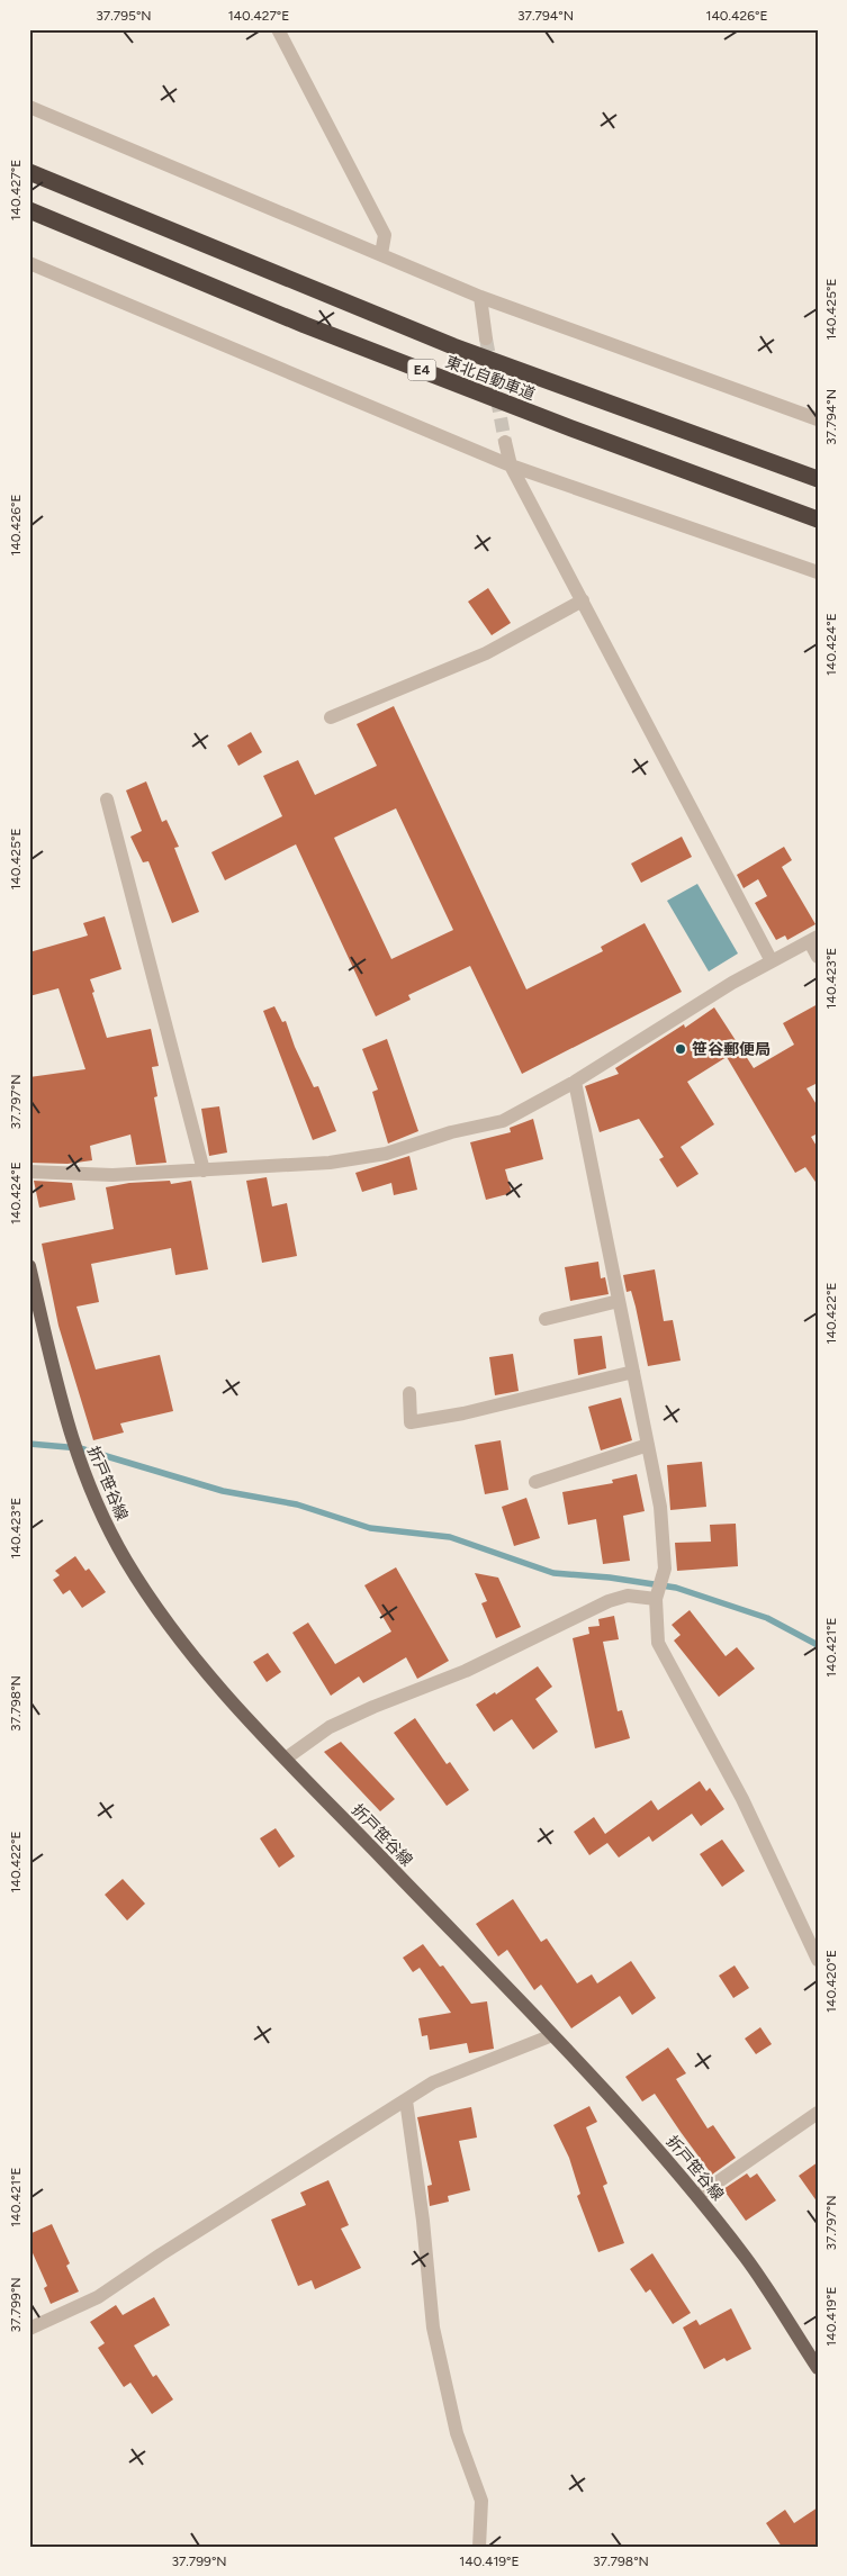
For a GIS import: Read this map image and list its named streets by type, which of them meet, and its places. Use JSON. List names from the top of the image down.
{
  "streets": {
    "highway": ["E4", "東北自動車道"],
    "main road": ["折戸笹谷線"]
  },
  "places": ["笹谷郵便局"],
  "coordinates": [
    "37.795°N",
    "140.427°E",
    "37.794°N",
    "140.426°E",
    "140.425°E",
    "140.424°E",
    "140.423°E",
    "37.797°N",
    "140.422°E",
    "140.421°E",
    "37.798°N",
    "140.420°E",
    "37.799°N",
    "140.419°E"
  ]
}
